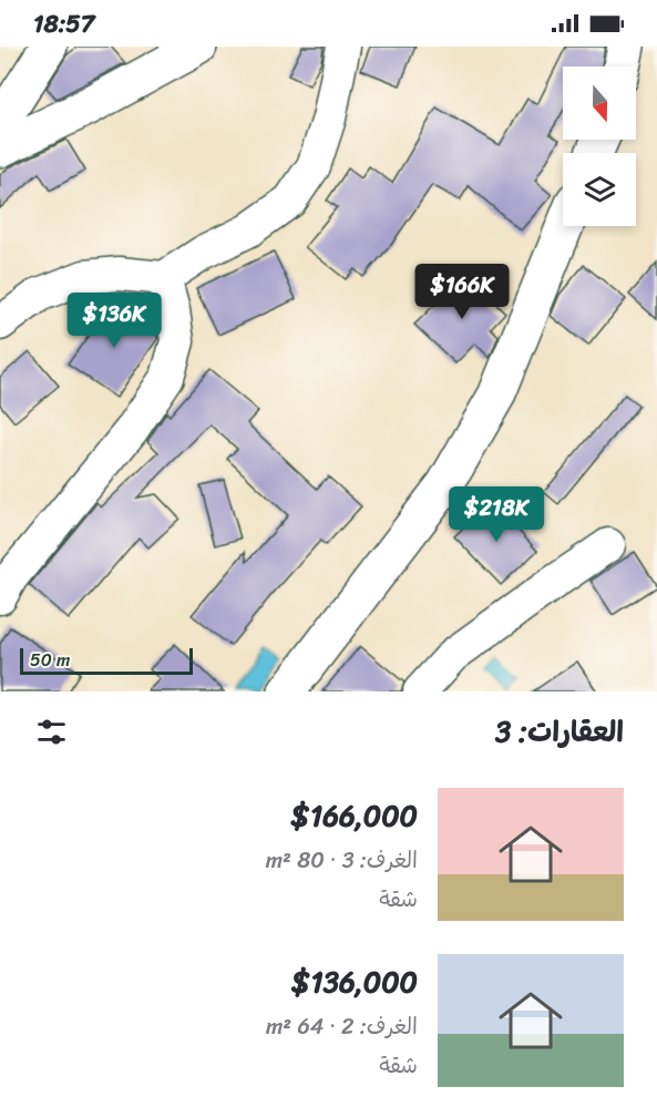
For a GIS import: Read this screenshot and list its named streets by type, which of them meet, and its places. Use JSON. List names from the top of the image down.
{
  "scale_bar": "50 m",
  "north": "bottom",
  "page": {
    "status": "18:57",
    "price": ["$166K", "$136K", "$218K"],
    "scale": "50 m",
    "heading": "العقارات: 3",
    "list": [
      {
        "name": "$166,000",
        "note": "الغرف: 3 · 80 m² · شقة"
      },
      {
        "name": "$136,000",
        "note": "الغرف: 2 · 64 m² · شقة"
      }
    ]
  }
}
